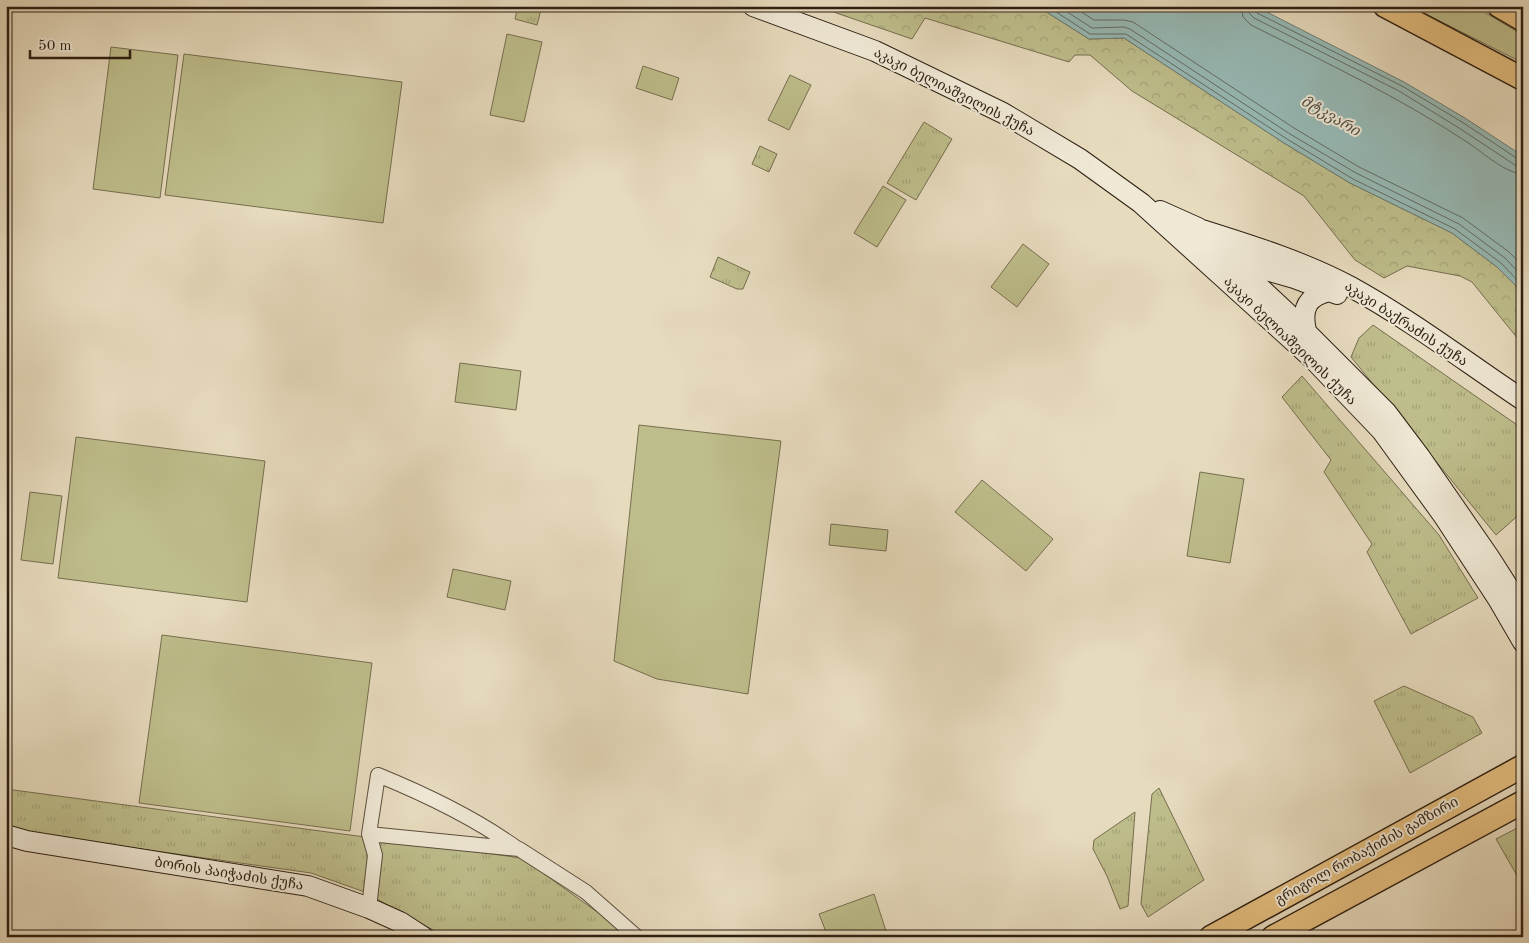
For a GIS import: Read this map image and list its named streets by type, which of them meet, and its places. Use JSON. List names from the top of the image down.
{
  "streets": {
    "main road": [
      "აკაკი ბელიაშვილის ქუჩა",
      "აკაკი ბაქრაძის ქუჩა",
      "გრიგოლ რობაქიძის გამზირი",
      "ბორის პაიჭაძის ქუჩა"
    ]
  },
  "crossings": [
    ["აკაკი ბელიაშვილის ქუჩა", "აკაკი ბაქრაძის ქუჩა"]
  ],
  "water": ["მტკვარი"],
  "scale_bar": "50 m"
}
